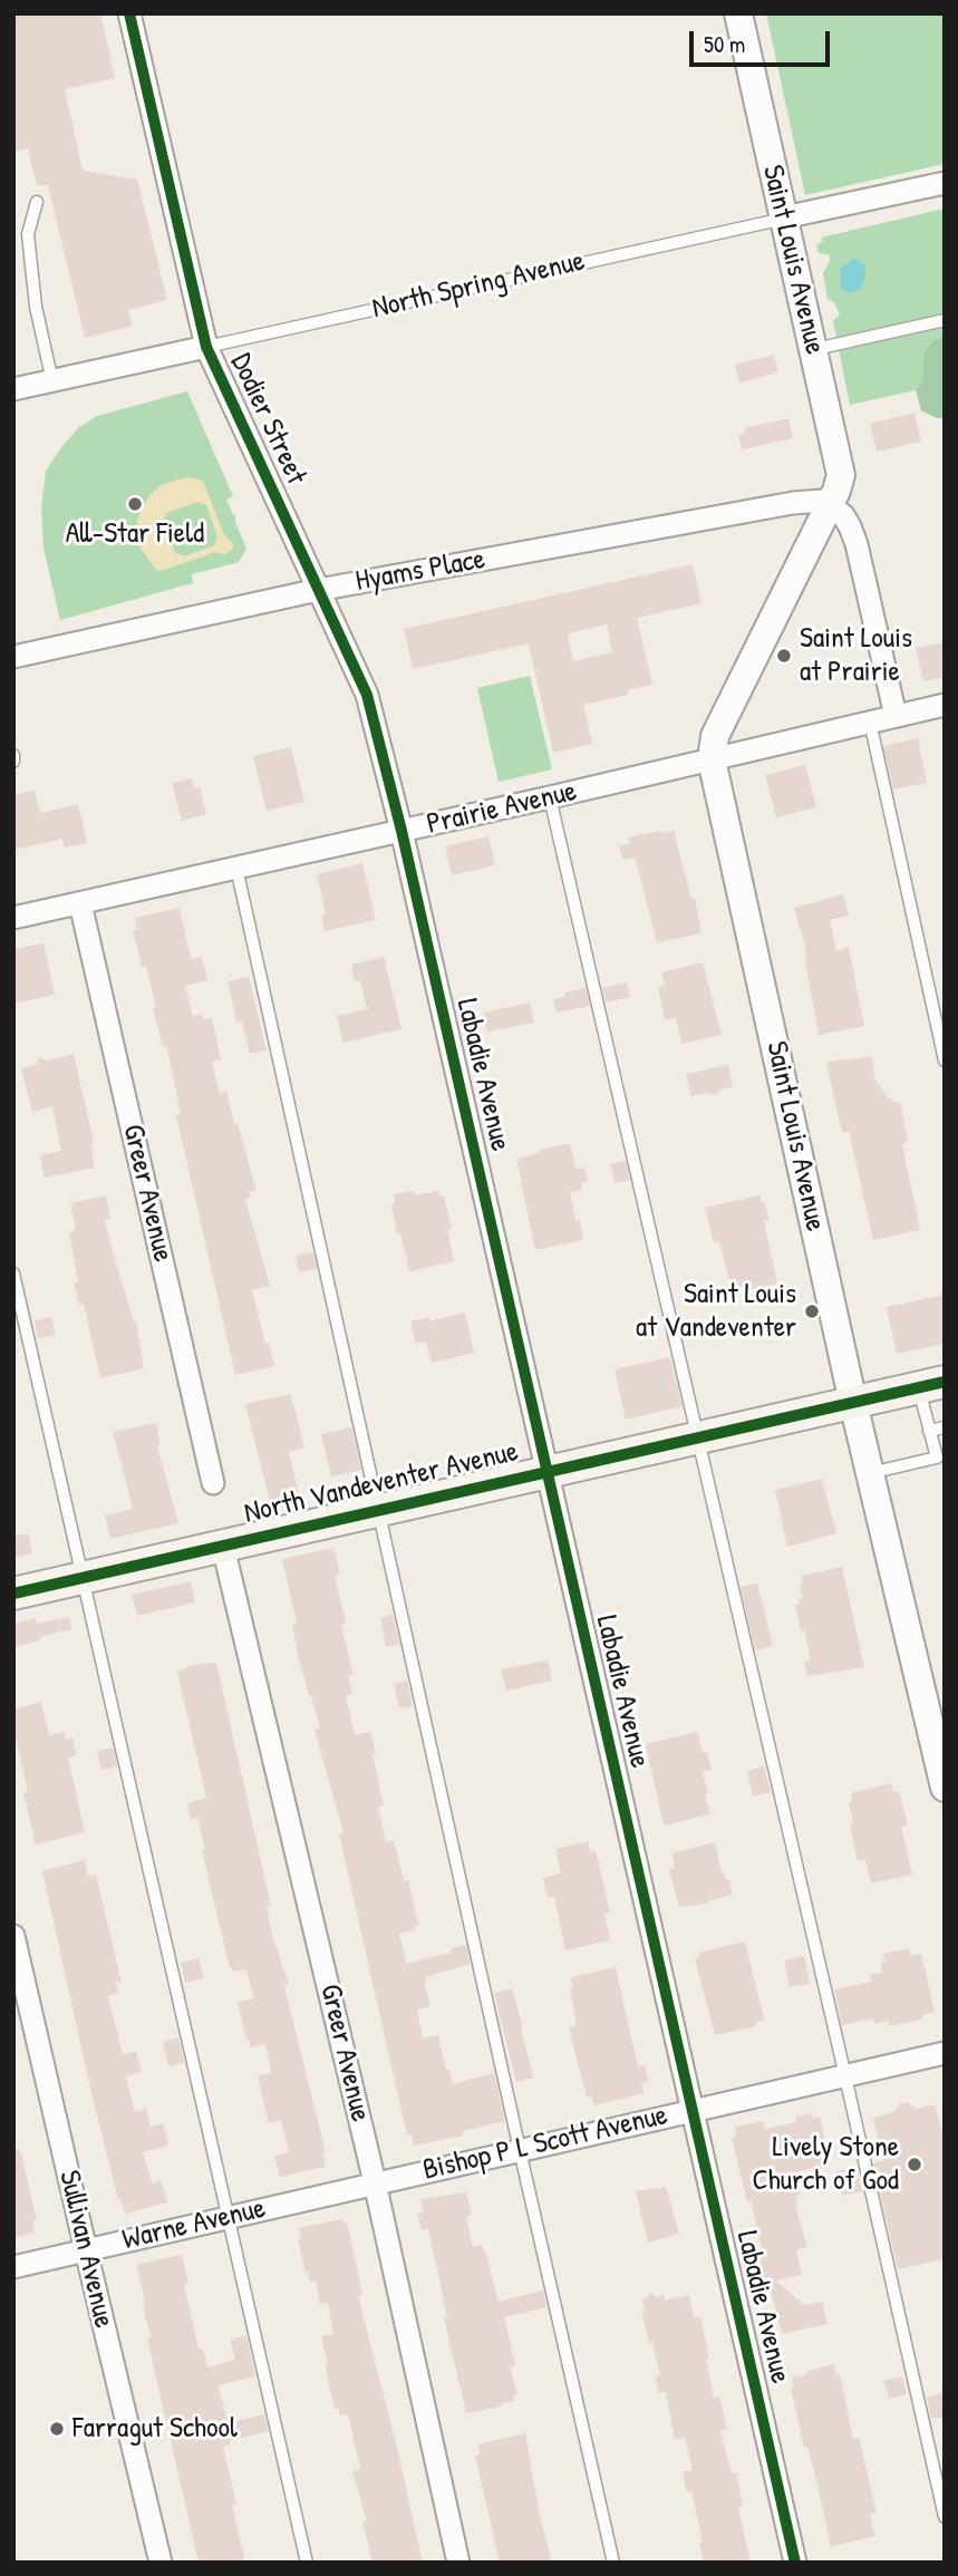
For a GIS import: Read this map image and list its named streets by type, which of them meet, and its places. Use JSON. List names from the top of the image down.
{
  "streets": {
    "main road": ["North Vandeventer Avenue"],
    "street": [
      "Saint Louis Avenue",
      "North Spring Avenue",
      "Dodier Street",
      "Hyams Place",
      "Prairie Avenue",
      "Labadie Avenue",
      "Greer Avenue",
      "Bishop P L Scott Avenue",
      "Warne Avenue",
      "Sullivan Avenue"
    ]
  },
  "crossings": [
    ["Saint Louis Avenue", "North Spring Avenue"],
    ["Saint Louis Avenue", "Hyams Place"],
    ["Saint Louis Avenue", "Prairie Avenue"],
    ["Saint Louis Avenue", "North Vandeventer Avenue"],
    ["North Spring Avenue", "Dodier Street"],
    ["Dodier Street", "Hyams Place"],
    ["Dodier Street", "Prairie Avenue"],
    ["Dodier Street", "Labadie Avenue"],
    ["Prairie Avenue", "Labadie Avenue"],
    ["Prairie Avenue", "Greer Avenue"],
    ["Labadie Avenue", "North Vandeventer Avenue"],
    ["Labadie Avenue", "Bishop P L Scott Avenue"],
    ["Greer Avenue", "North Vandeventer Avenue"],
    ["Greer Avenue", "Bishop P L Scott Avenue"],
    ["Greer Avenue", "Warne Avenue"],
    ["Bishop P L Scott Avenue", "Warne Avenue"],
    ["Warne Avenue", "Sullivan Avenue"]
  ],
  "places": [
    "All-Star Field",
    "Saint Louis at Prairie",
    "Saint Louis at Vandeventer",
    "Lively Stone Church of God",
    "Farragut School"
  ],
  "scale_bar": "50 m"
}
